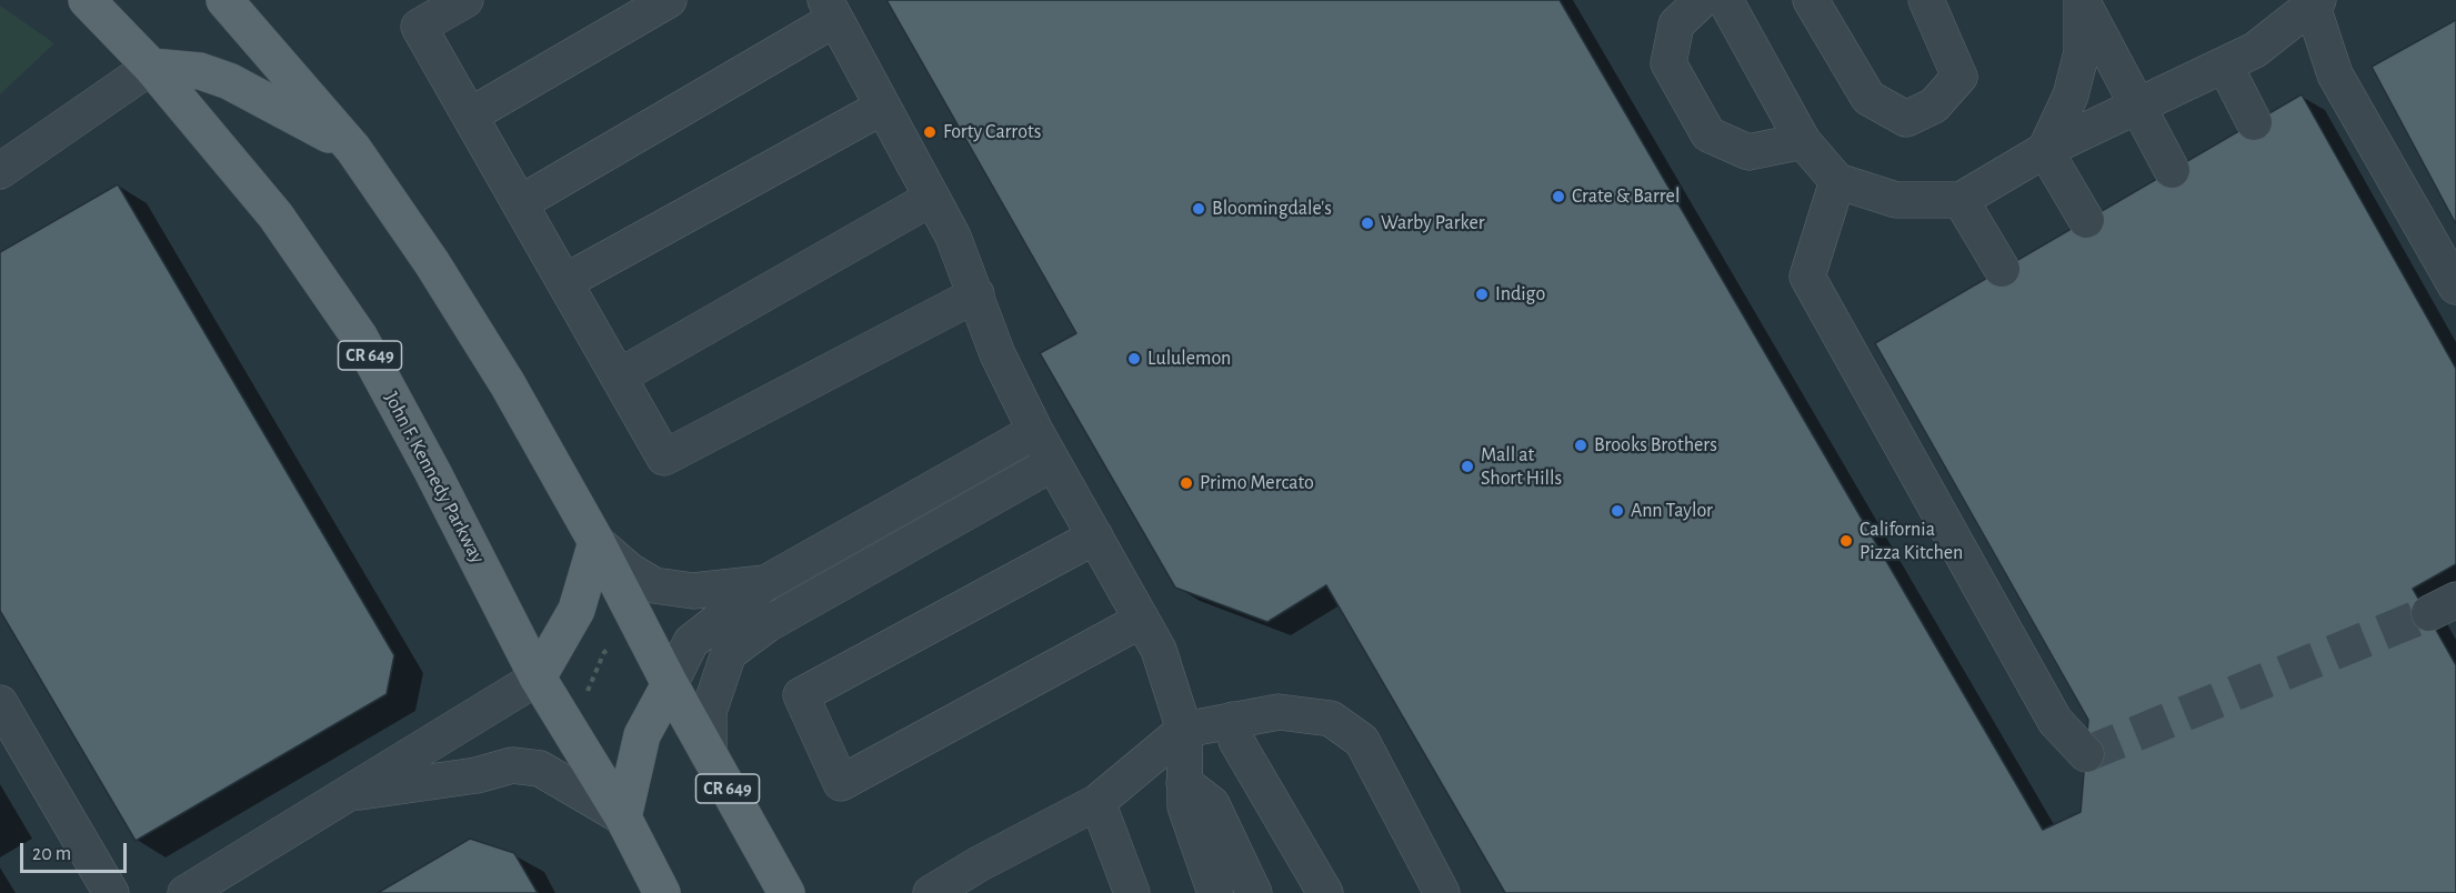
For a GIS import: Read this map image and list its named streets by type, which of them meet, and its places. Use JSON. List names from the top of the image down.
{
  "streets": {
    "main road": ["CR 649", "John F. Kennedy Parkway"]
  },
  "places": [
    "Forty Carrots",
    "Crate & Barrel",
    "Bloomingdale's",
    "Warby Parker",
    "Indigo",
    "Lululemon",
    "Brooks Brothers",
    "Mall at Short Hills",
    "Primo Mercato",
    "Ann Taylor",
    "California Pizza Kitchen"
  ],
  "scale_bar": "20 m"
}
